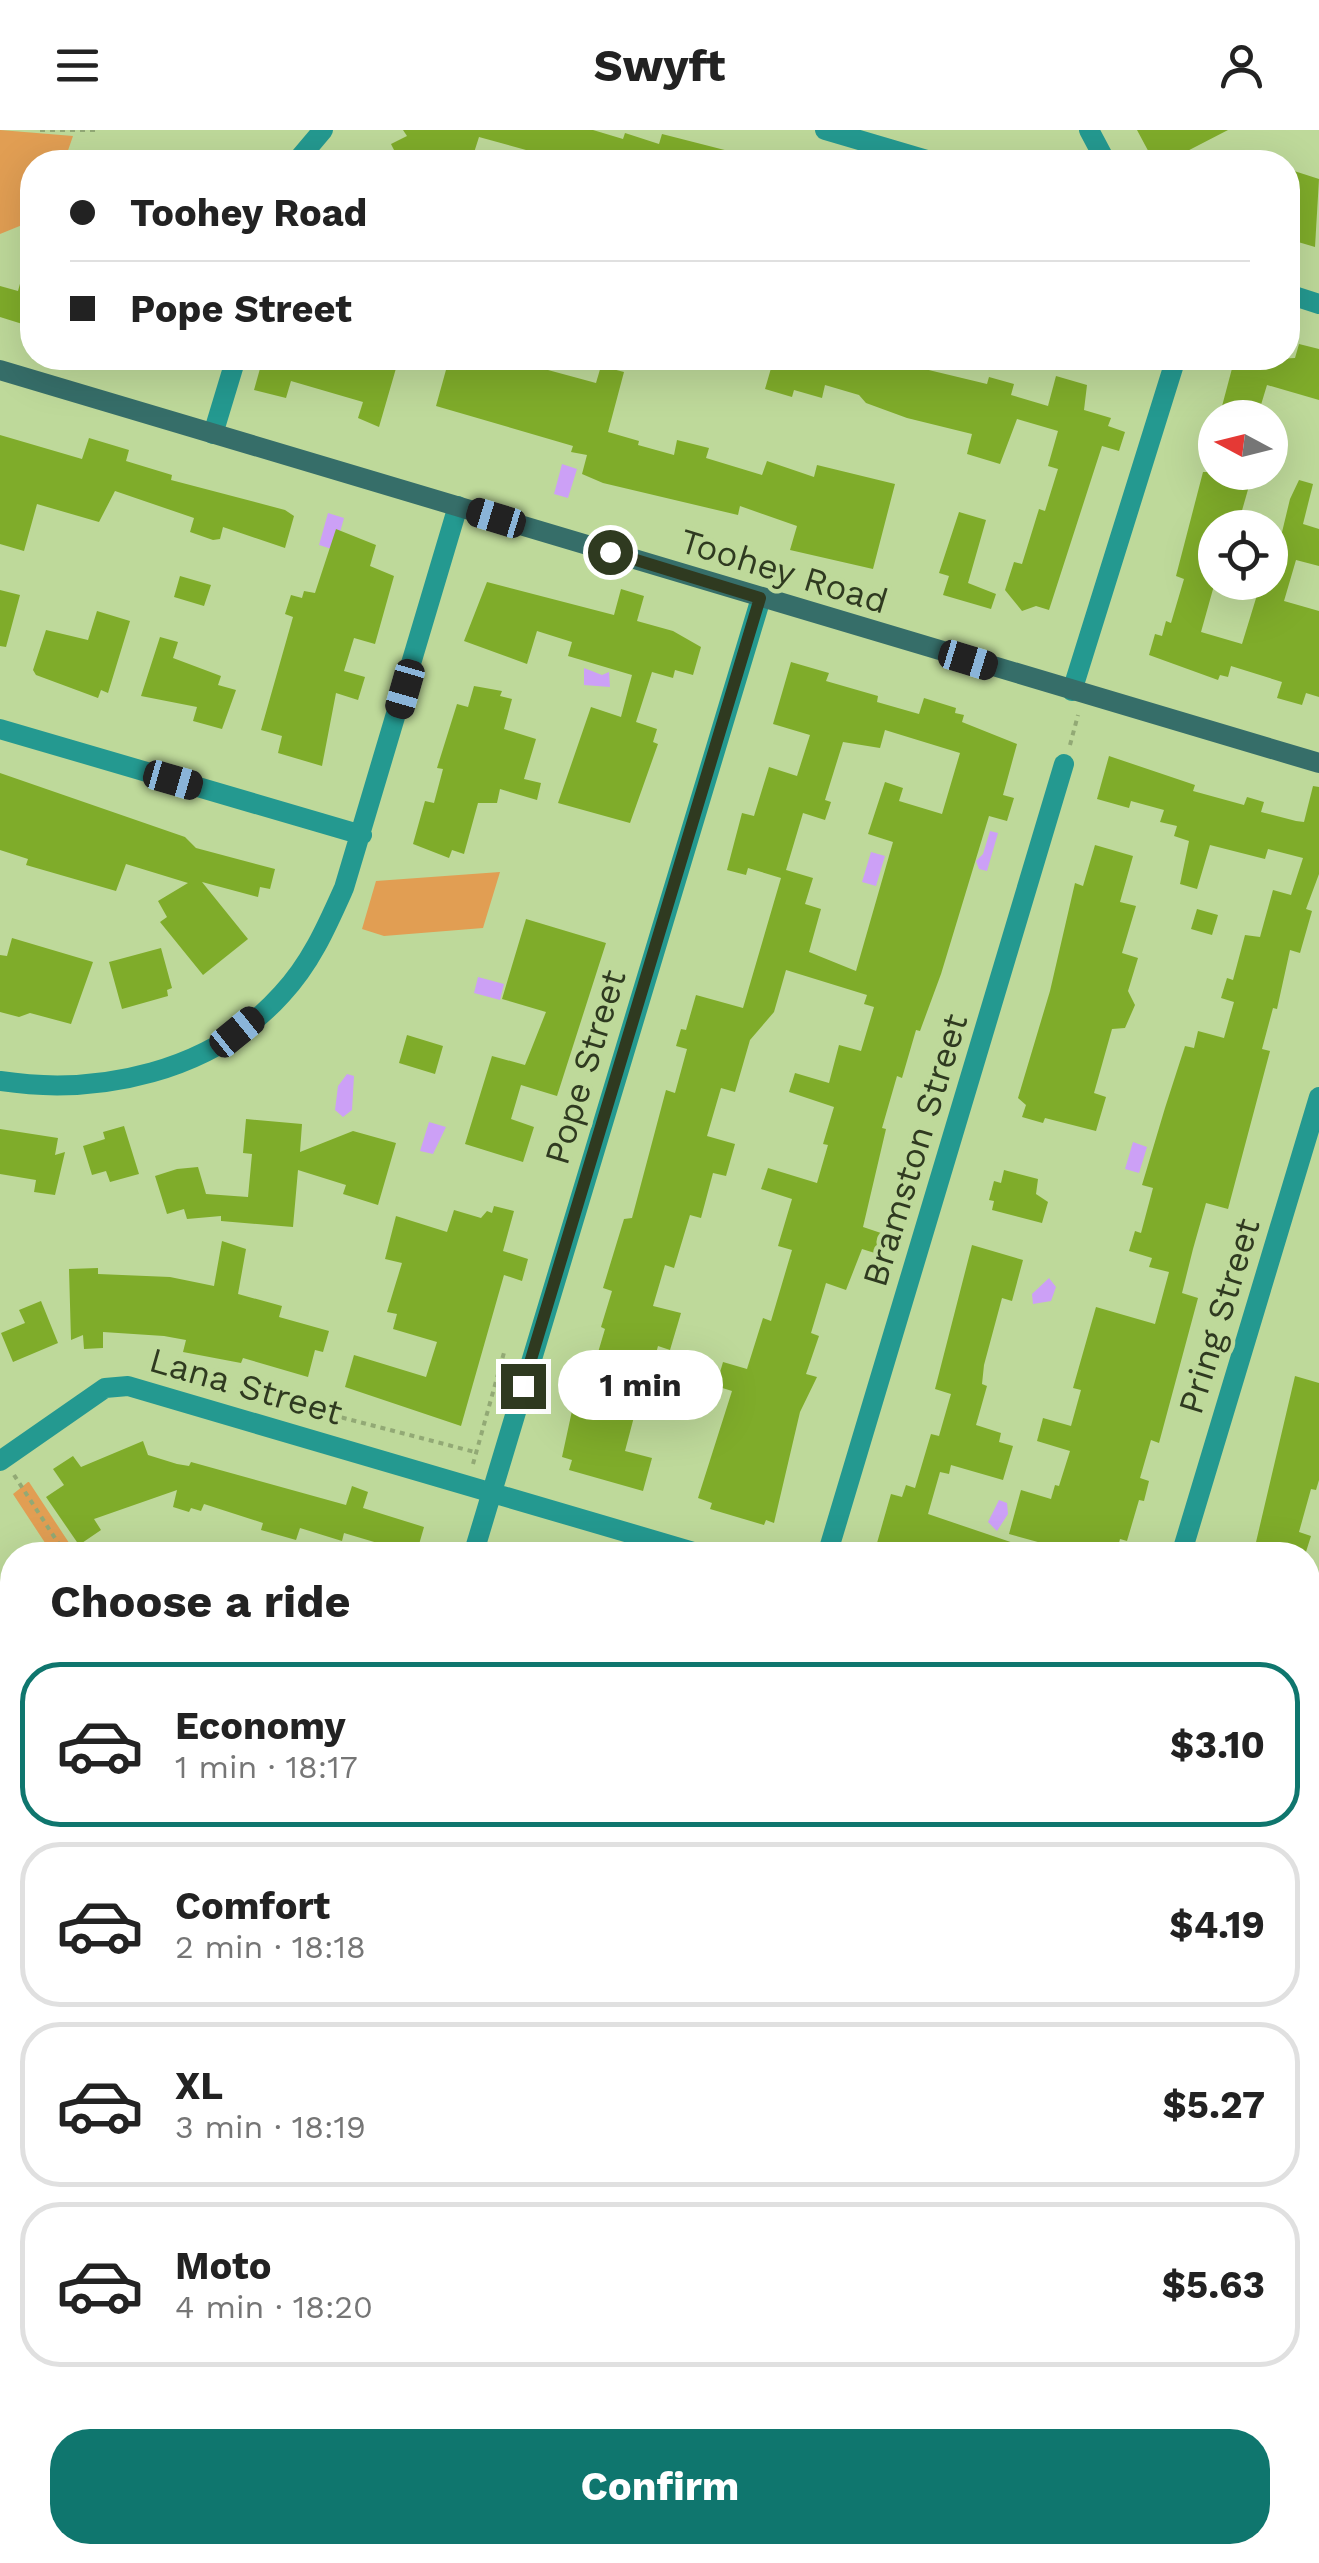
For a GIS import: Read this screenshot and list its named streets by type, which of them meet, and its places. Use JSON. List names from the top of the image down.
{
  "streets": {
    "main road": ["Toohey Road"],
    "street": [
      "Pope Street",
      "Bramston Street",
      "Pring Street",
      "Lana Street"
    ]
  },
  "crossings": [
    ["Toohey Road", "Pope Street"],
    ["Pope Street", "Lana Street"]
  ],
  "north": "left",
  "page": {
    "header": "Swyft",
    "banner": ["Toohey Road", "Pope Street"],
    "bubble": "1 min",
    "heading": "Choose a ride",
    "list": [
      {
        "name": "Economy",
        "note": "1 min · 18:17",
        "value": "$3.10"
      },
      {
        "name": "Comfort",
        "note": "2 min · 18:18",
        "value": "$4.19"
      },
      {
        "name": "XL",
        "note": "3 min · 18:19",
        "value": "$5.27"
      },
      {
        "name": "Moto",
        "note": "4 min · 18:20",
        "value": "$5.63"
      }
    ],
    "buttons": "Confirm"
  }
}
